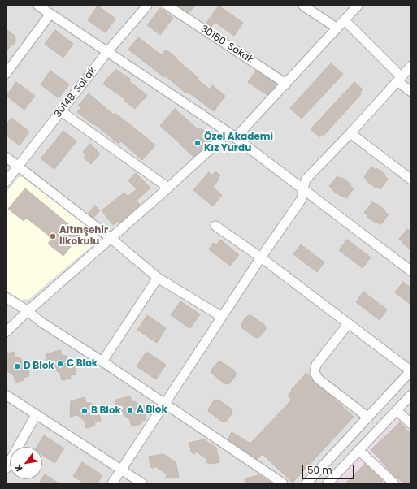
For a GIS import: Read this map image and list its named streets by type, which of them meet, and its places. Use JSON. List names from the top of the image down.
{
  "streets": {
    "street": ["30150. Sokak", "30148. Sokak"]
  },
  "places": [
    "Özel Akademi Kız Yurdu",
    "Altınşehir İlkokulu",
    "C Blok",
    "D Blok",
    "A Blok",
    "B Blok"
  ],
  "scale_bar": "50 m",
  "north": "bottom left"
}
